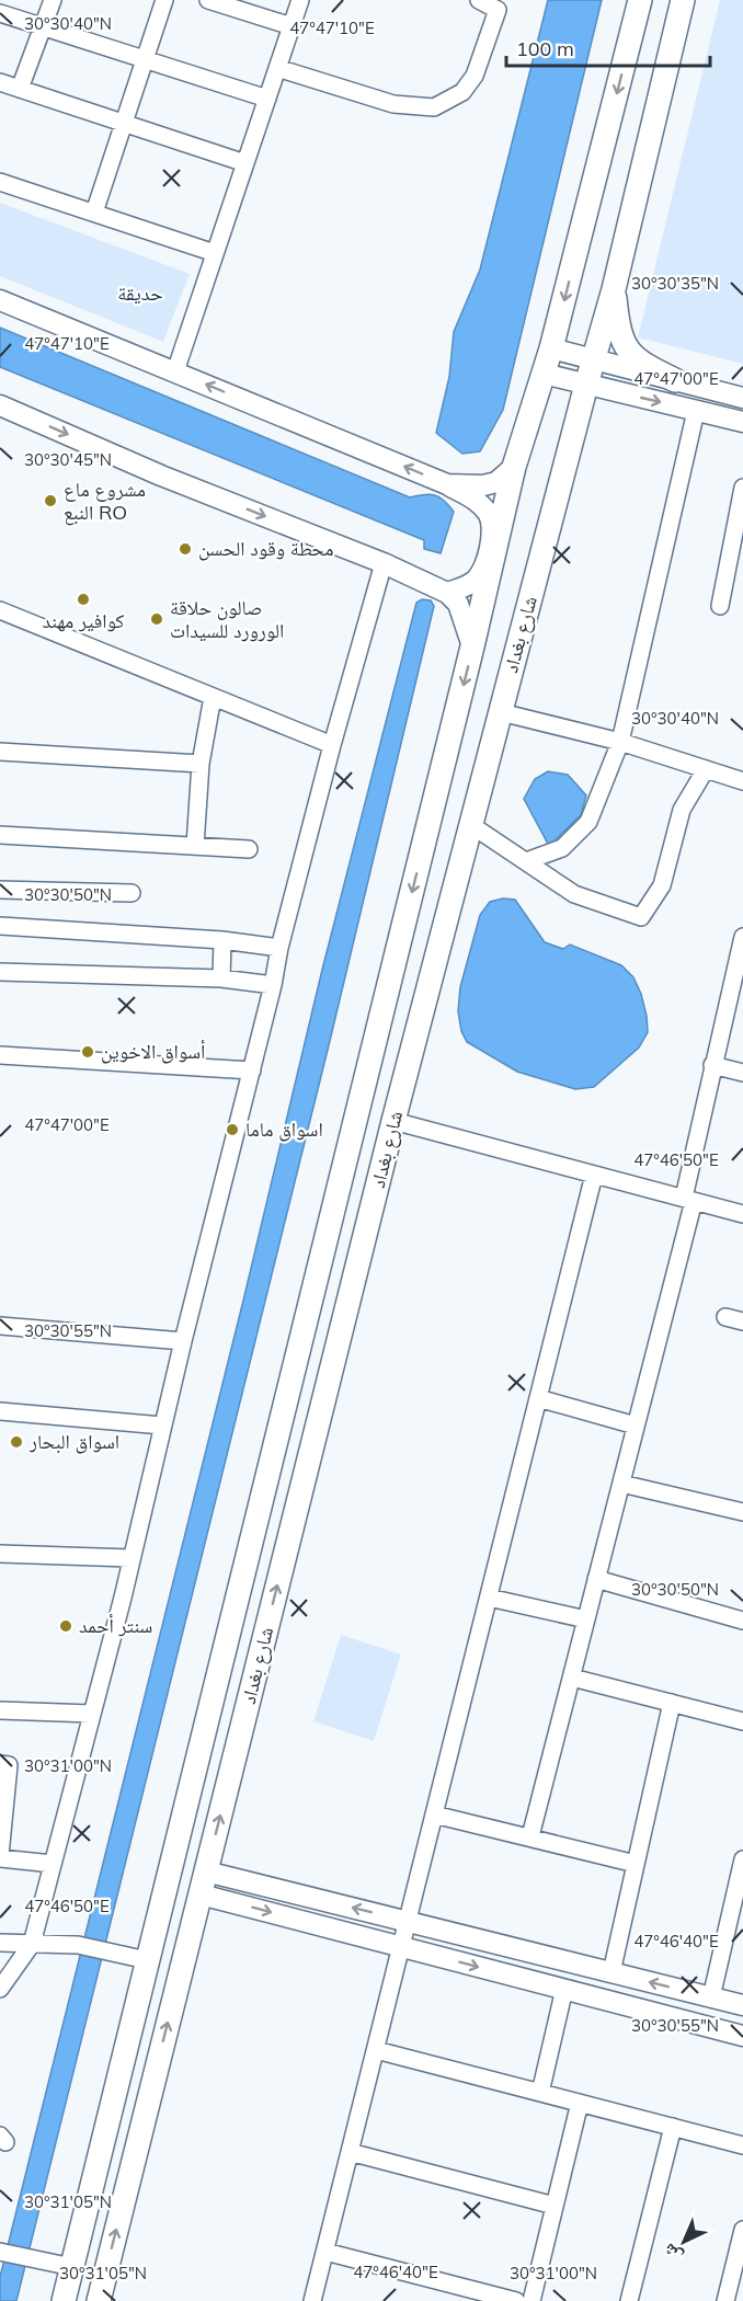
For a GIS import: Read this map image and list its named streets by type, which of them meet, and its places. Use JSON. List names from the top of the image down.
{
  "streets": {
    "highway": ["شارع بغداد"]
  },
  "parks": ["حديقة"],
  "places": [
    "مشروع ماع النبع RO",
    "محطة وقود الحسن",
    "كوافير مهند",
    "صالون حلاقة الورورد للسيدات",
    "أسواق الاخوين",
    "اسواق ماما",
    "اسواق البحار",
    "سنتر أحمد"
  ],
  "scale_bar": "100 m",
  "north": "bottom left",
  "coordinates": [
    "30°30'40\"N",
    "47°47'10\"E",
    "30°30'35\"N",
    "47°47'00\"E",
    "30°30'45\"N",
    "30°30'50\"N",
    "47°46'50\"E",
    "30°30'55\"N",
    "30°31'00\"N",
    "47°46'40\"E",
    "30°31'05\"N"
  ]
}
